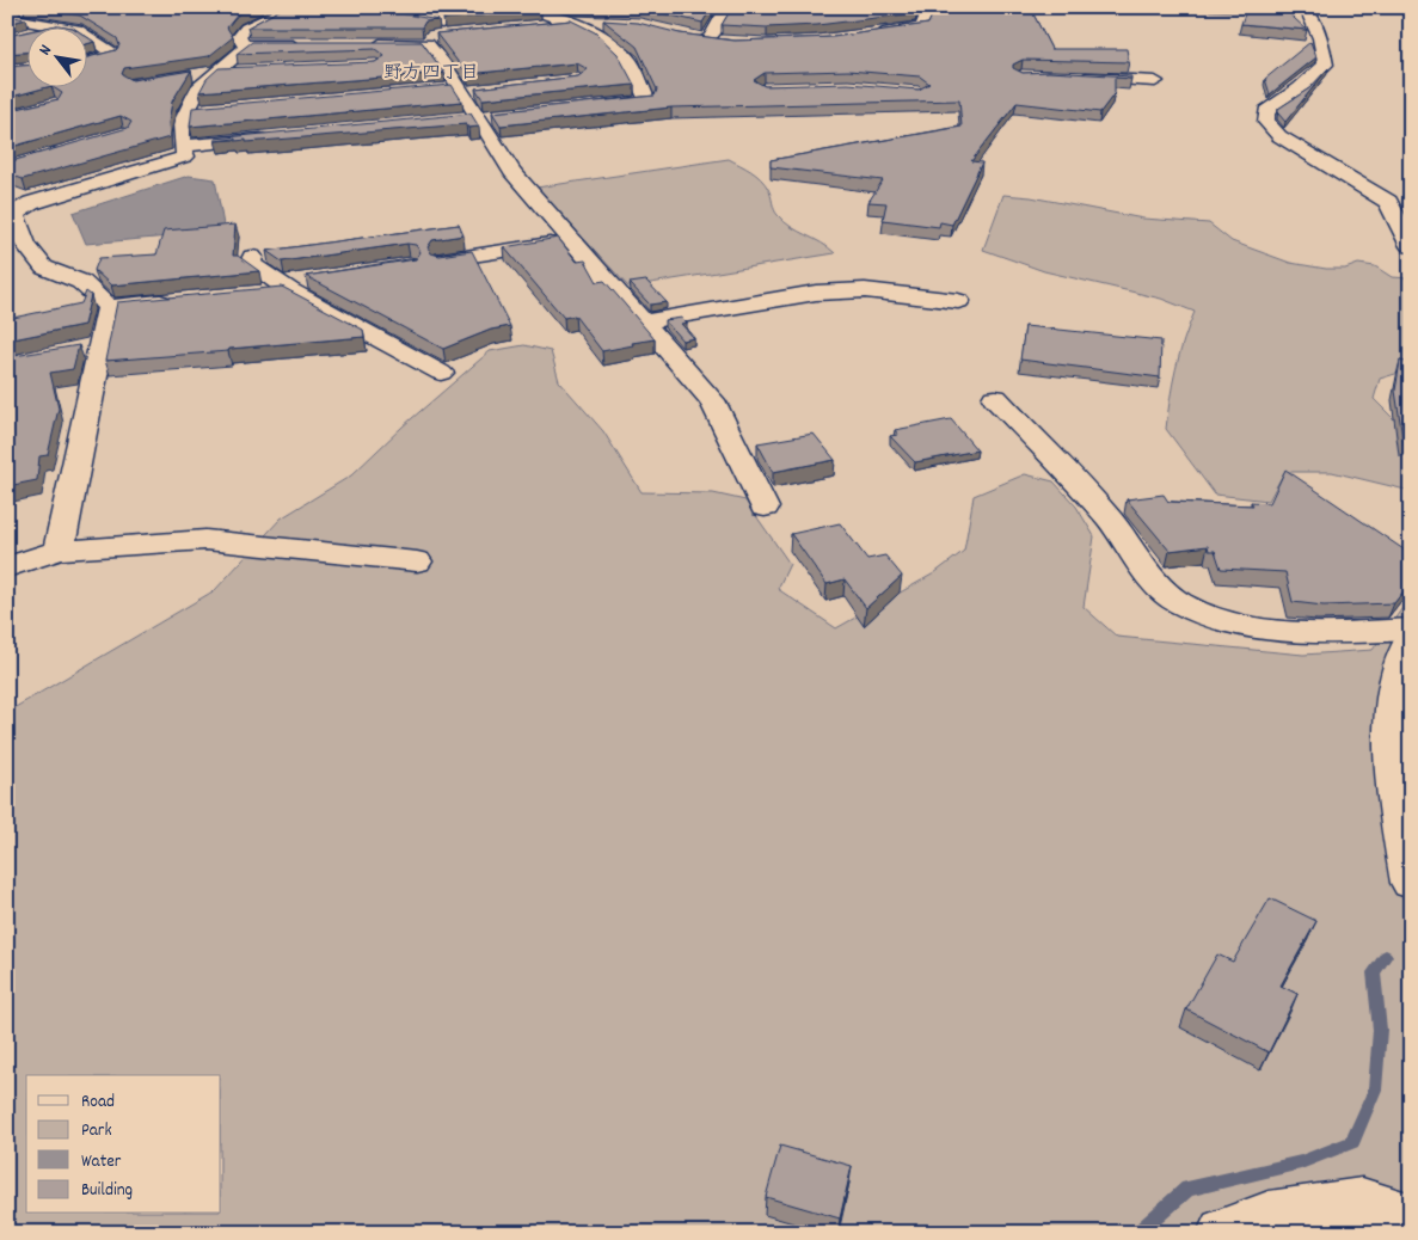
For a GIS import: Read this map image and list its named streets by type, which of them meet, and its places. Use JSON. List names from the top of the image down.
{
  "districts": ["野方四丁目"],
  "legend": [
    "Road",
    "Park",
    "Water",
    "Building"
  ],
  "north": "top left"
}
